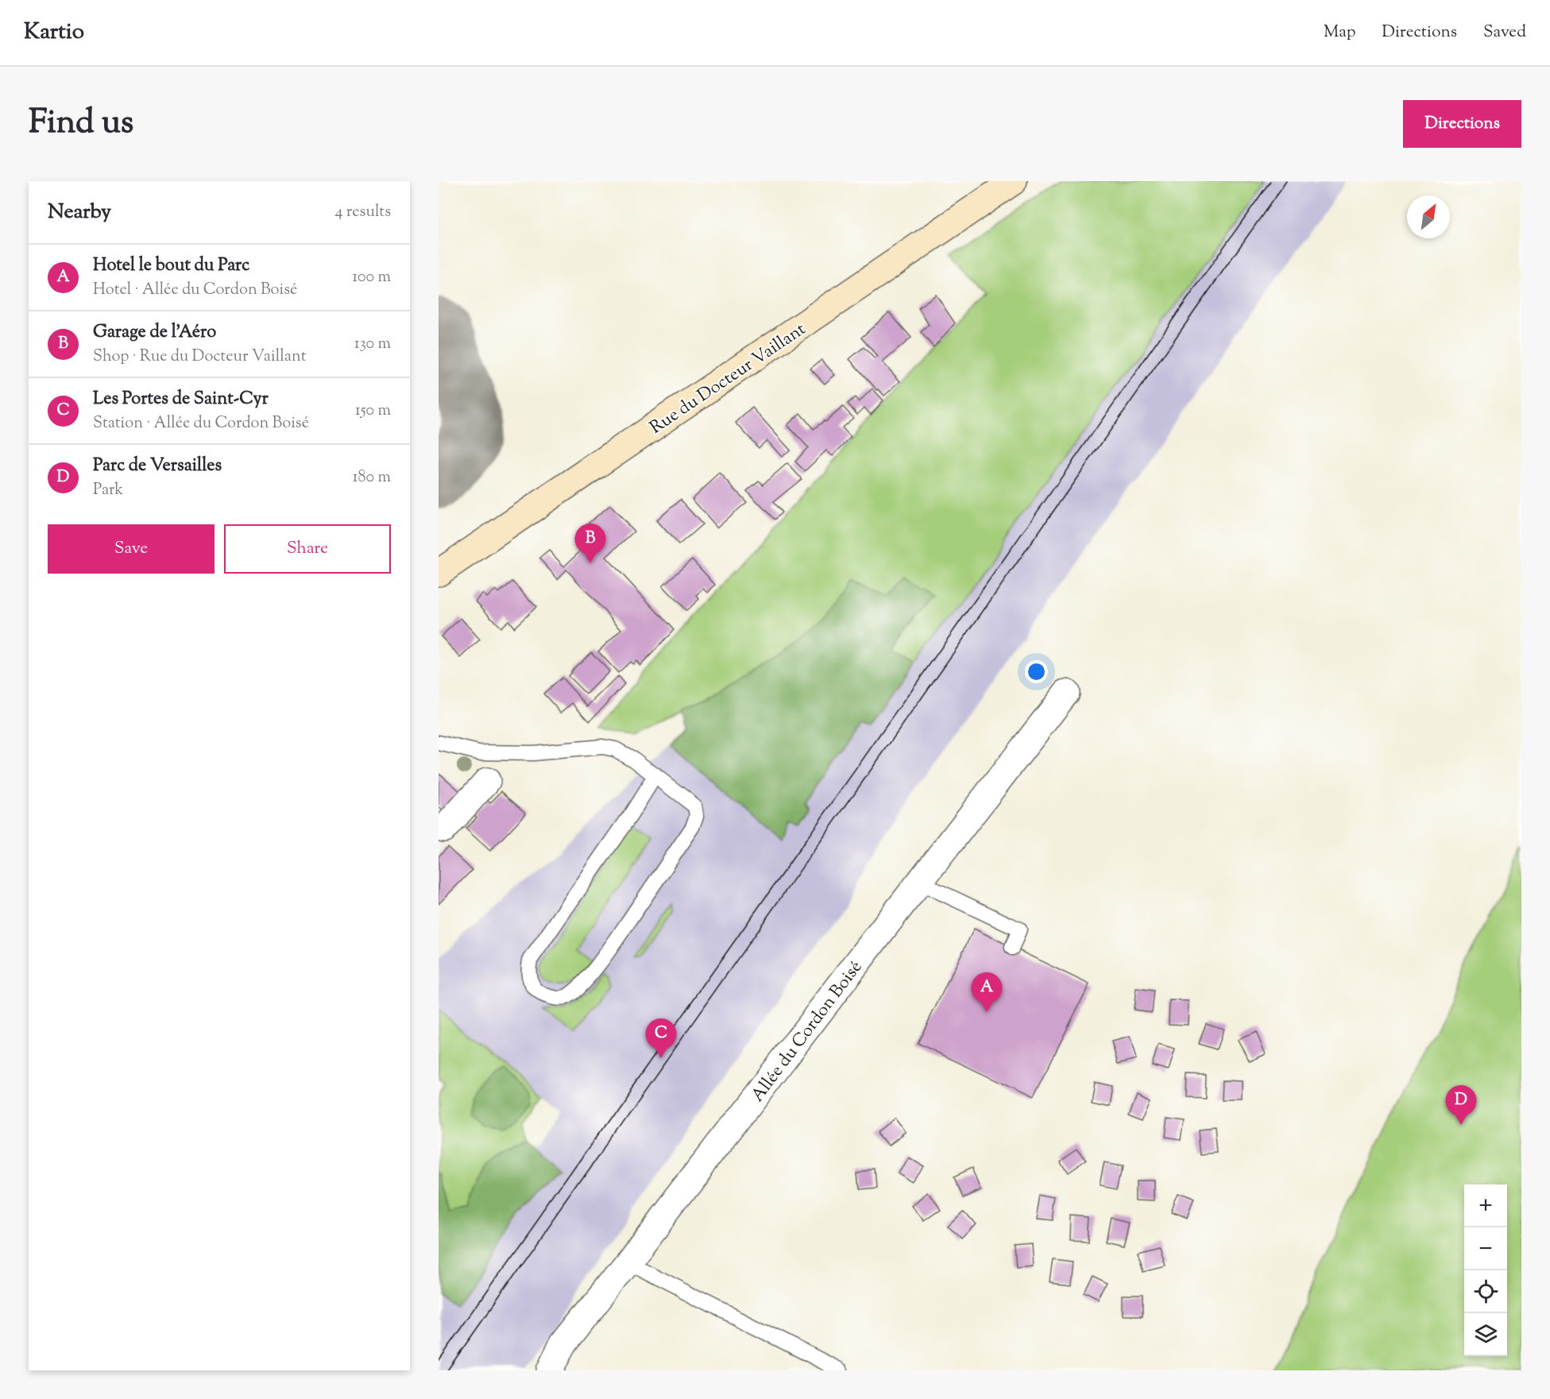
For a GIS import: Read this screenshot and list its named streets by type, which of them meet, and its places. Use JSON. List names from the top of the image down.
{
  "streets": {
    "main road": ["Rue du Docteur Vaillant"],
    "street": ["Allée du Cordon Boisé"]
  },
  "north": "top right",
  "page": {
    "header": "Kartio",
    "nav": ["Map", "Directions", "Saved"],
    "title": "Find us",
    "buttons": [
      "Directions",
      ["Save", "Share"]
    ],
    "heading": ["Nearby", "4 results"],
    "list": [
      {
        "mark": "A",
        "name": "Hotel le bout du Parc",
        "note": "Hotel · Allée du Cordon Boisé",
        "value": "100 m"
      },
      {
        "mark": "B",
        "name": "Garage de l’Aéro",
        "note": "Shop · Rue du Docteur Vaillant",
        "value": "130 m"
      },
      {
        "mark": "C",
        "name": "Les Portes de Saint-Cyr",
        "note": "Station · Allée du Cordon Boisé",
        "value": "150 m"
      },
      {
        "mark": "D",
        "name": "Parc de Versailles",
        "note": "Park",
        "value": "180 m"
      }
    ],
    "pins": [
      "B",
      "A",
      "C",
      "D"
    ],
    "map_buttons": ["+", "−"]
  }
}
